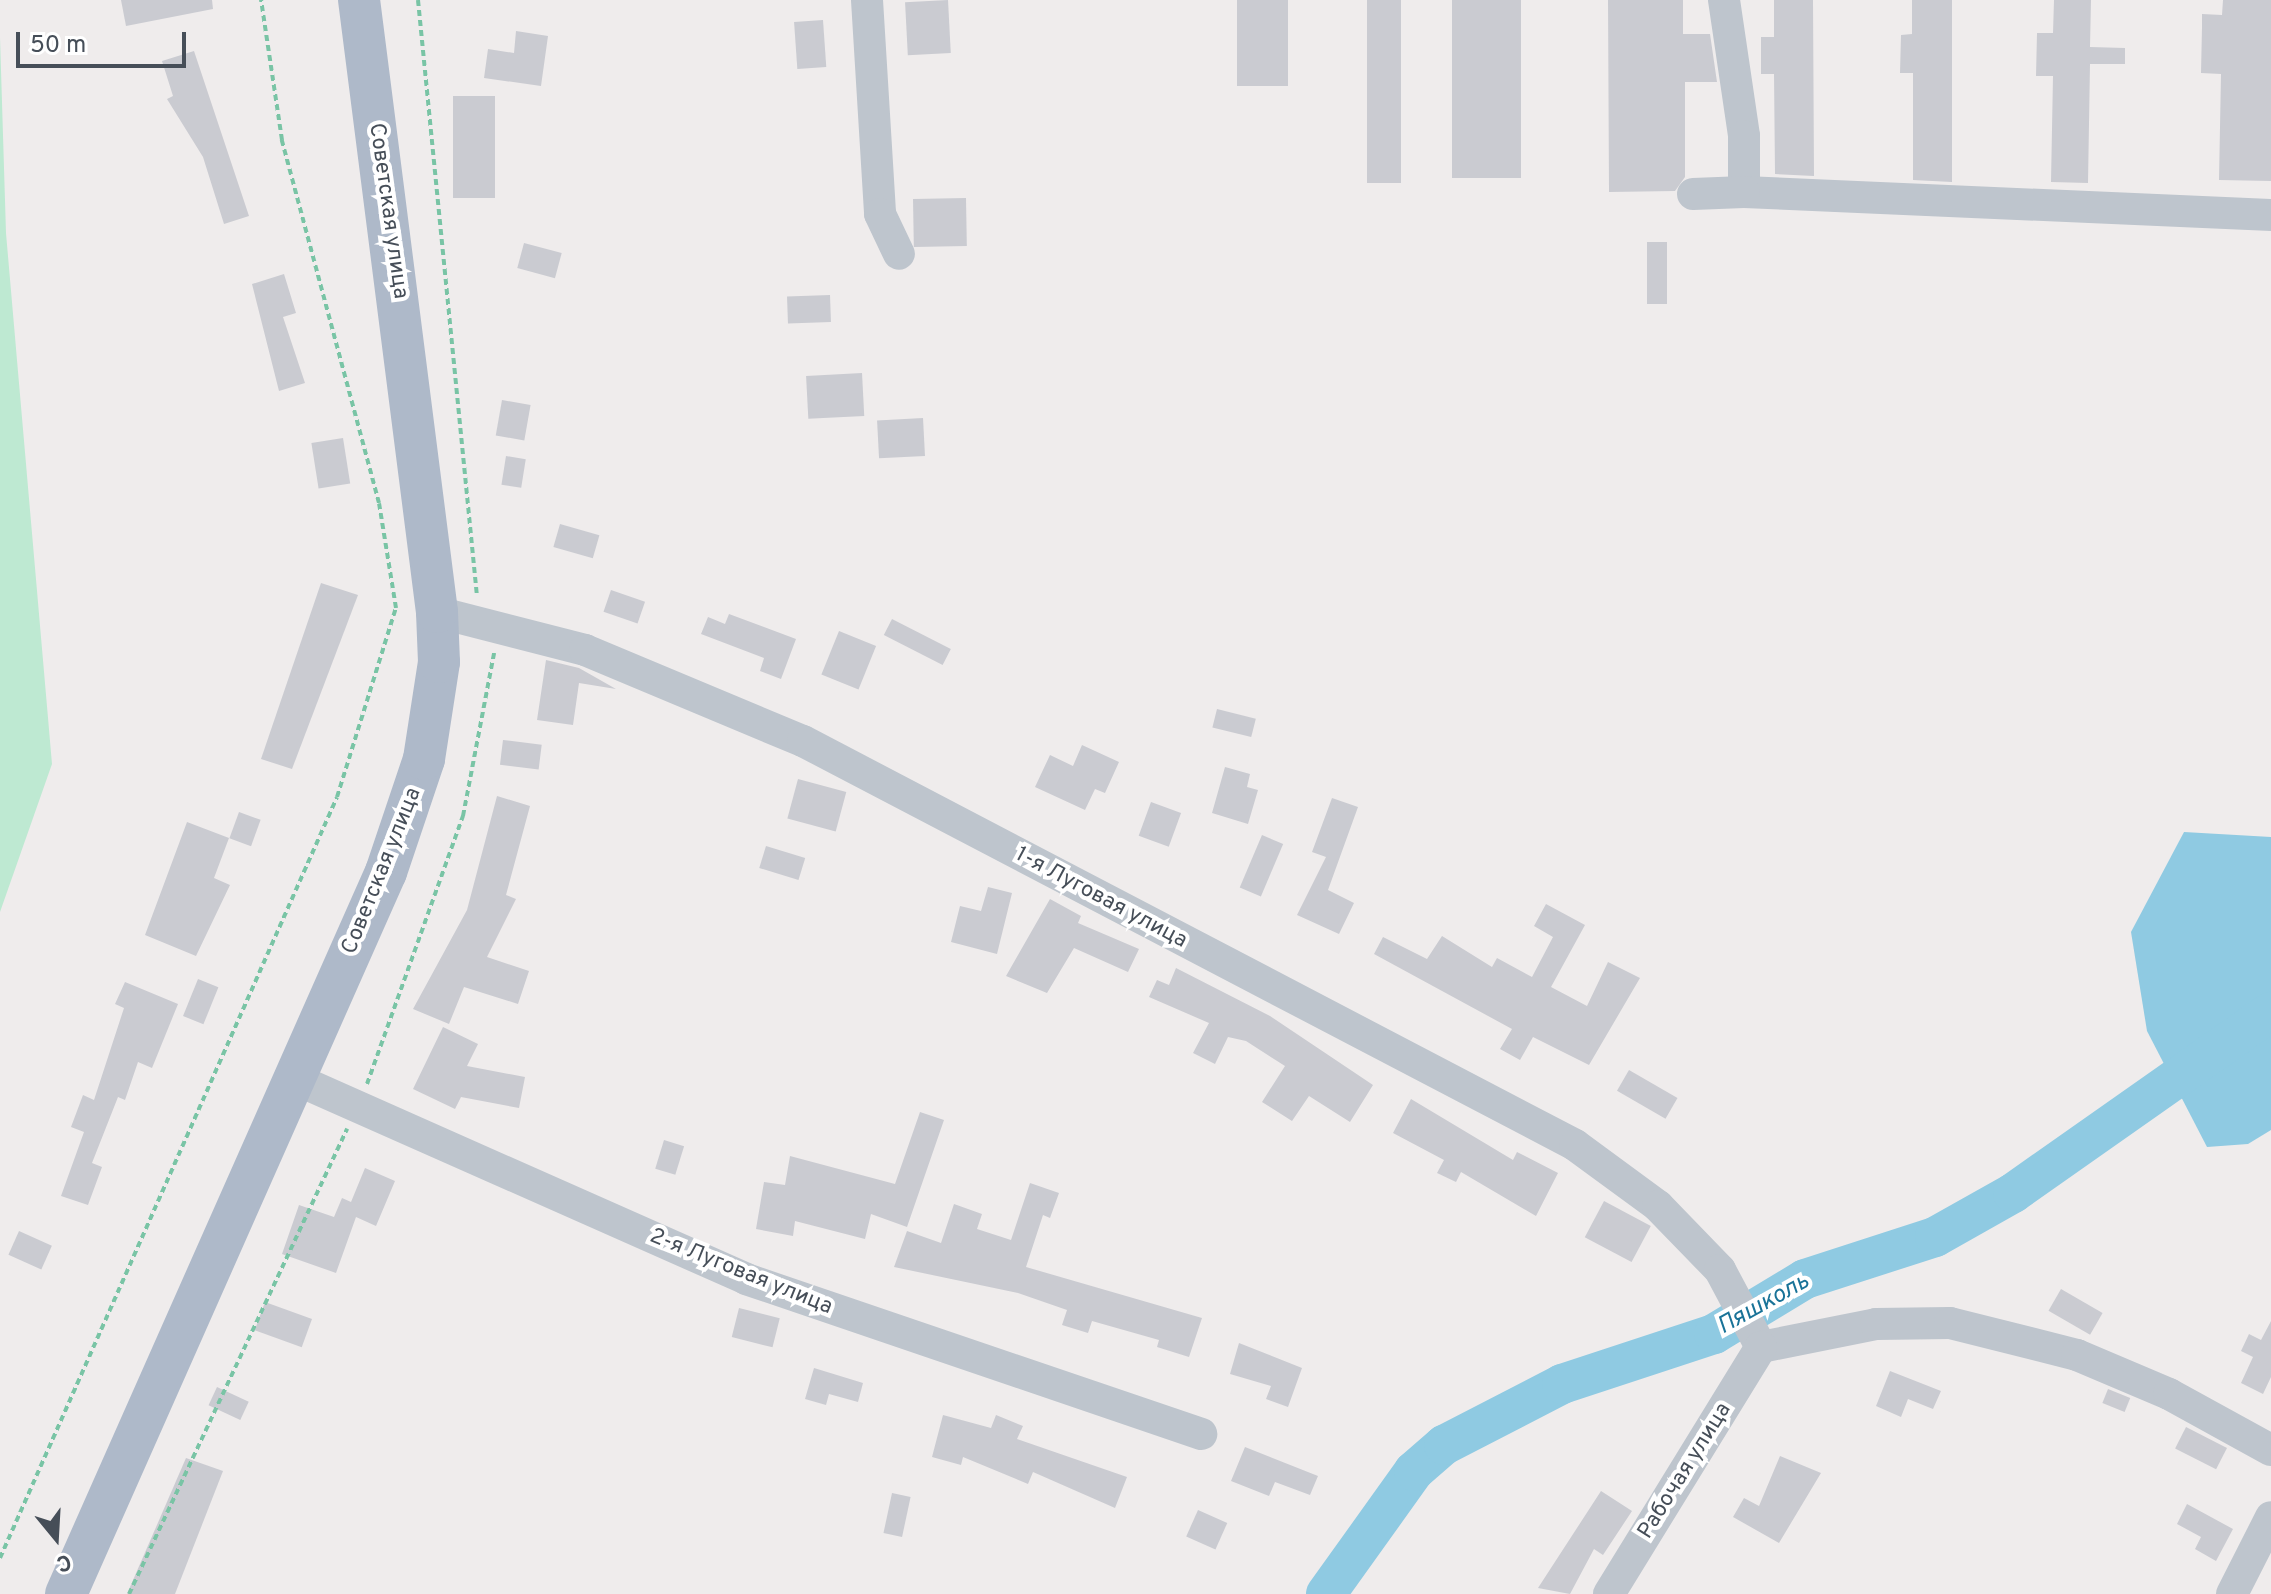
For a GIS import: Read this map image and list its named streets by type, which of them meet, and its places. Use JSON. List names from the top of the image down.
{
  "streets": {
    "main road": ["Советская улица"],
    "street": ["1-я Луговая улица", "2-я Луговая улица", "Рабочая улица"]
  },
  "crossings": [
    ["Советская улица", "1-я Луговая улица"],
    ["Советская улица", "2-я Луговая улица"],
    ["1-я Луговая улица", "Рабочая улица"]
  ],
  "water": ["Пяшколь"],
  "scale_bar": "50 m",
  "north": "bottom"
}
